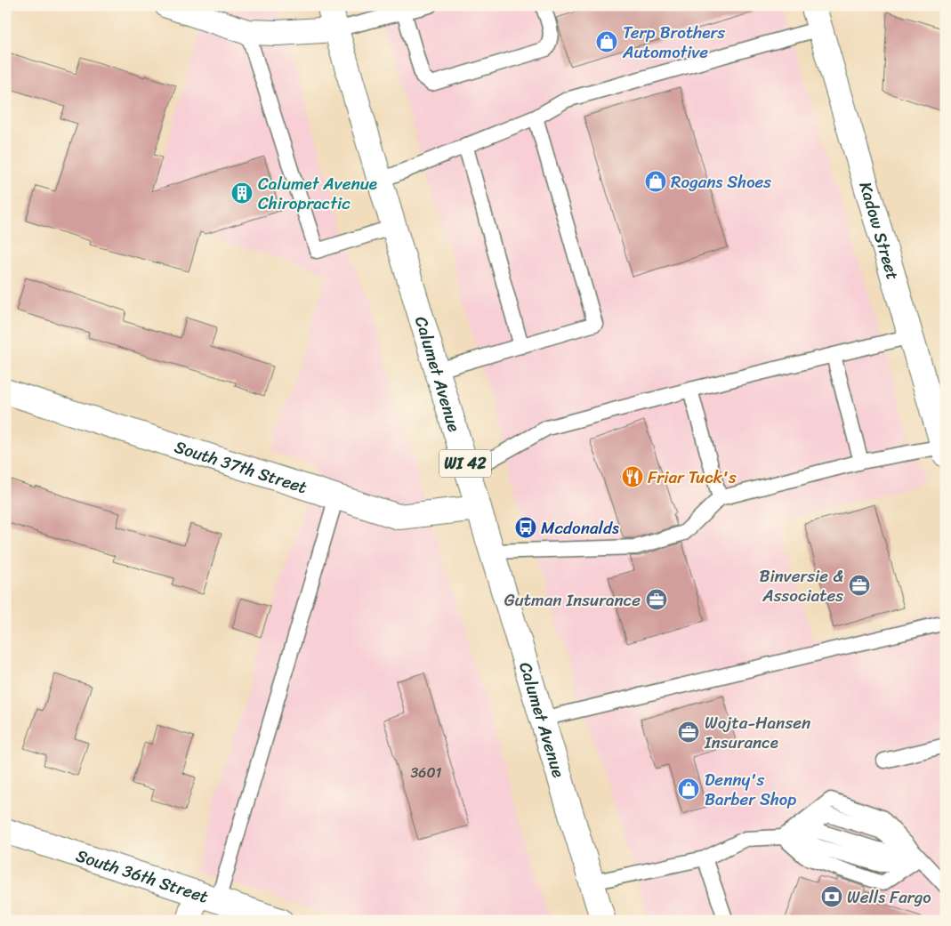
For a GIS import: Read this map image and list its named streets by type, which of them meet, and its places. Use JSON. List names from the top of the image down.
{
  "streets": {
    "street": [
      "Kadow Street",
      "Calumet Avenue",
      "WI 42",
      "South 37th Street",
      "South 36th Street"
    ]
  },
  "crossings": [
    ["Calumet Avenue", "South 37th Street"]
  ],
  "places": {
    "shop": ["Terp Brothers Automotive", "Rogans Shoes", "Denny's Barber Shop"],
    "building": ["Calumet Avenue Chiropractic"],
    "restaurant": ["Friar Tuck's"],
    "bus stop": ["Mcdonalds"],
    "office": ["Binversie & Associates", "Gutman Insurance", "Wojta-Hansen Insurance"],
    "bank": ["Wells Fargo"]
  },
  "house_numbers": ["3601"]
}
